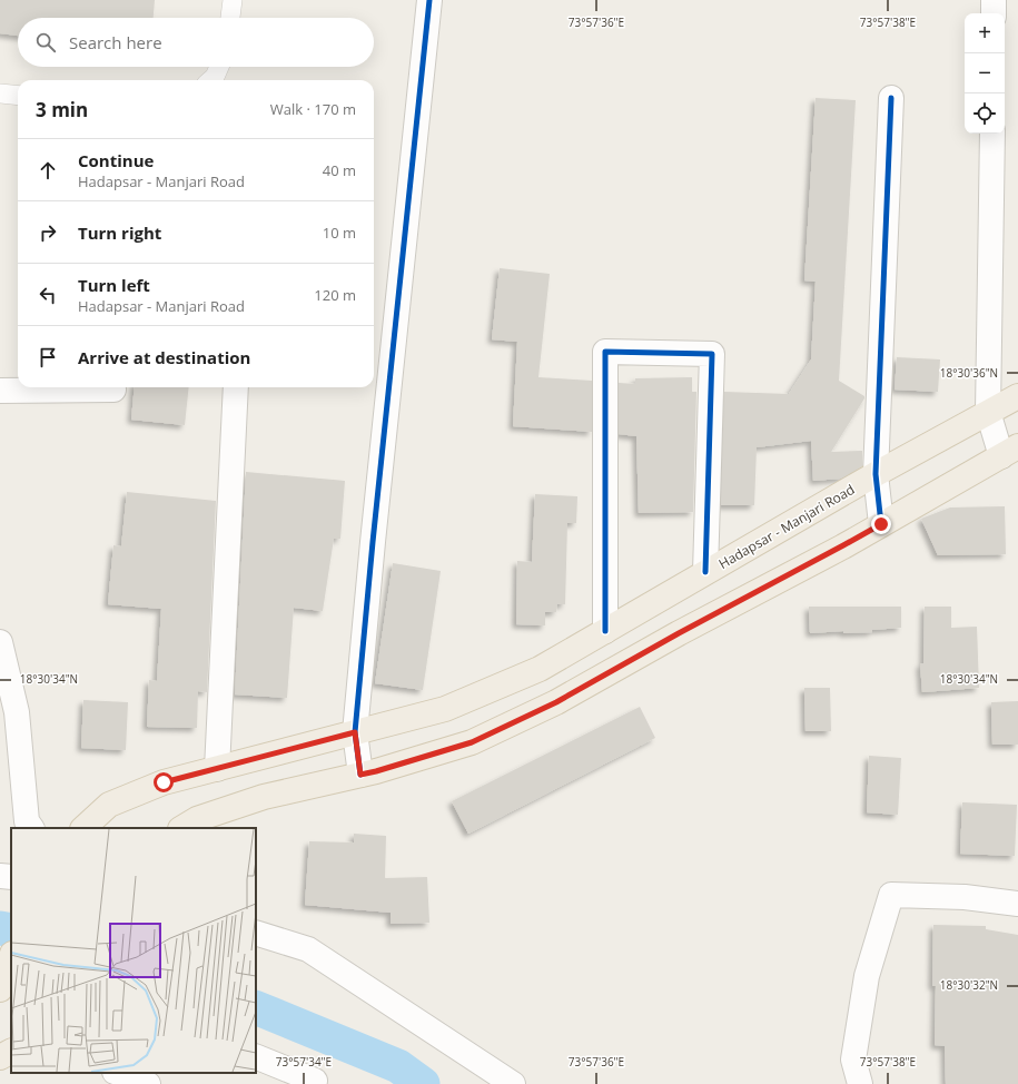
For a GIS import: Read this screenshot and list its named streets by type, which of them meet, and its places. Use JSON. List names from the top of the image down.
{
  "streets": {
    "main road": ["Hadapsar - Manjari Road"]
  },
  "page": {
    "map_buttons": ["+", "−"],
    "search": "Search here",
    "heading": ["3 min", "Walk · 170 m"],
    "list": [
      ["Continue", "Hadapsar - Manjari Road", "40 m"],
      ["Turn right", "10 m"],
      ["Turn left", "Hadapsar - Manjari Road", "120 m"],
      "Arrive at destination"
    ]
  },
  "coordinates": [
    "73°57'36\"E",
    "73°57'38\"E",
    "18°30'36\"N",
    "18°30'34\"N",
    "18°30'32\"N",
    "73°57'34\"E"
  ]
}
